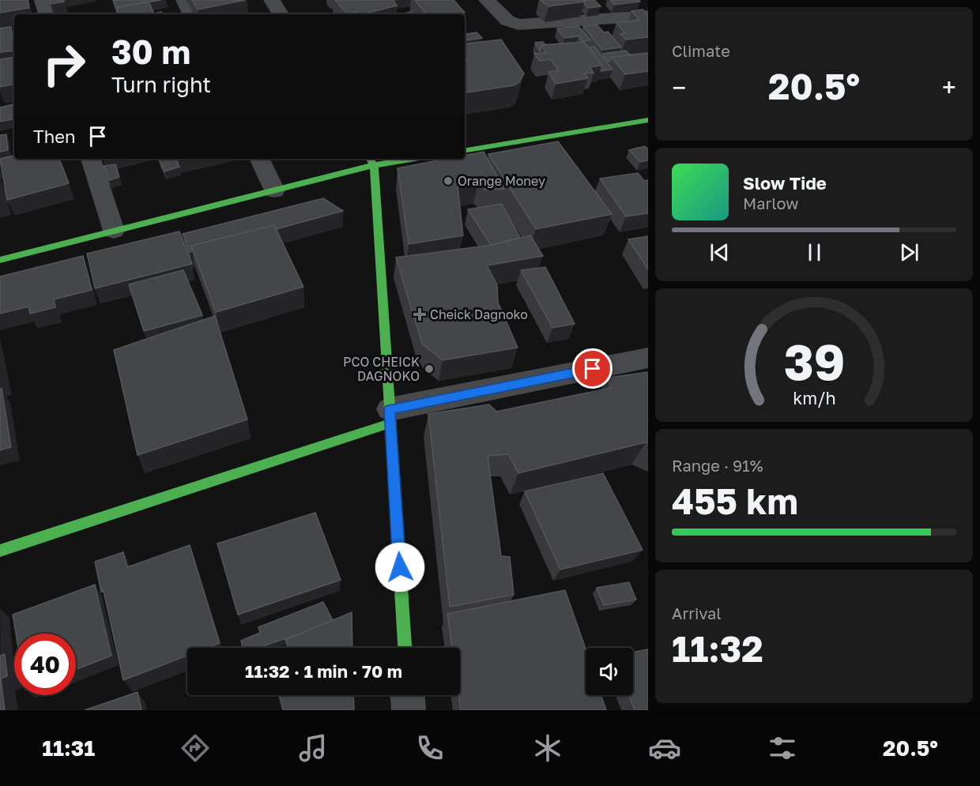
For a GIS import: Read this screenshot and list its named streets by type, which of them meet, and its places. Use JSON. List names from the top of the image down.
{
  "places": {
    "other": ["Orange Money", "PCO CHEICK DAGNOKO"],
    "health": ["Cheick Dagnoko"]
  },
  "page": {
    "tile": [
      "Climate",
      ["Range · 91%", "455 km"],
      ["Arrival", "11:32"]
    ],
    "turn": ["30 m", "Turn right"],
    "heat": ["−", "20.5°", "+"],
    "then": "Then",
    "song": ["Slow Tide", "Marlow"],
    "limit": "40",
    "trip": "11:32 · 1 min · 70 m",
    "tabs": ["11:31", "20.5°"],
    "gauge": ["39", "km/h"]
  }
}
